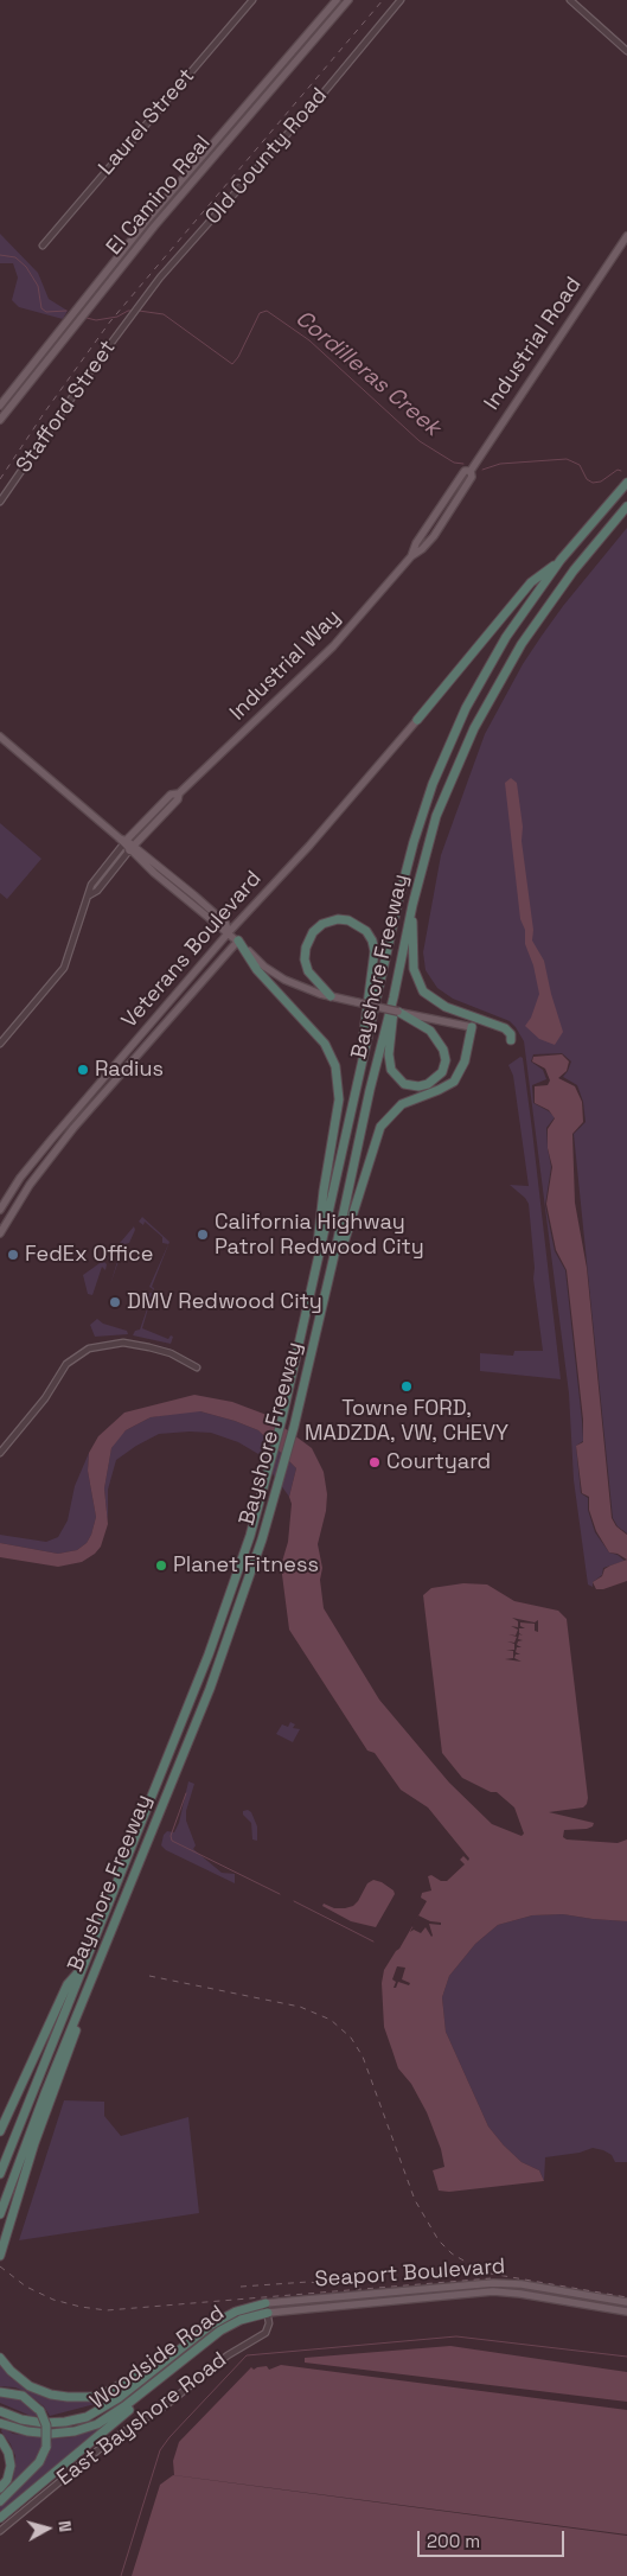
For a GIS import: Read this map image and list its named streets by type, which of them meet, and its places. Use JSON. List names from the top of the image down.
{
  "streets": {
    "highway": ["Bayshore Freeway", "Woodside Road"],
    "main road": [
      "El Camino Real",
      "Industrial Road",
      "Industrial Way",
      "Veterans Boulevard",
      "Seaport Boulevard"
    ],
    "street": [
      "Laurel Street",
      "Old County Road",
      "Stafford Street",
      "East Bayshore Road"
    ]
  },
  "crossings": [
    ["Old County Road", "Stafford Street"],
    ["Industrial Road", "Industrial Way"],
    ["Seaport Boulevard", "Woodside Road"],
    ["Seaport Boulevard", "East Bayshore Road"],
    ["Woodside Road", "East Bayshore Road"]
  ],
  "water": ["Cordilleras Creek"],
  "places": [
    "Radius",
    "California Highway Patrol Redwood City",
    "FedEx Office",
    "DMV Redwood City",
    "Towne FORD, MADZDA, VW, CHEVY",
    "Courtyard",
    "Planet Fitness"
  ],
  "scale_bar": "200 m",
  "north": "right"
}
